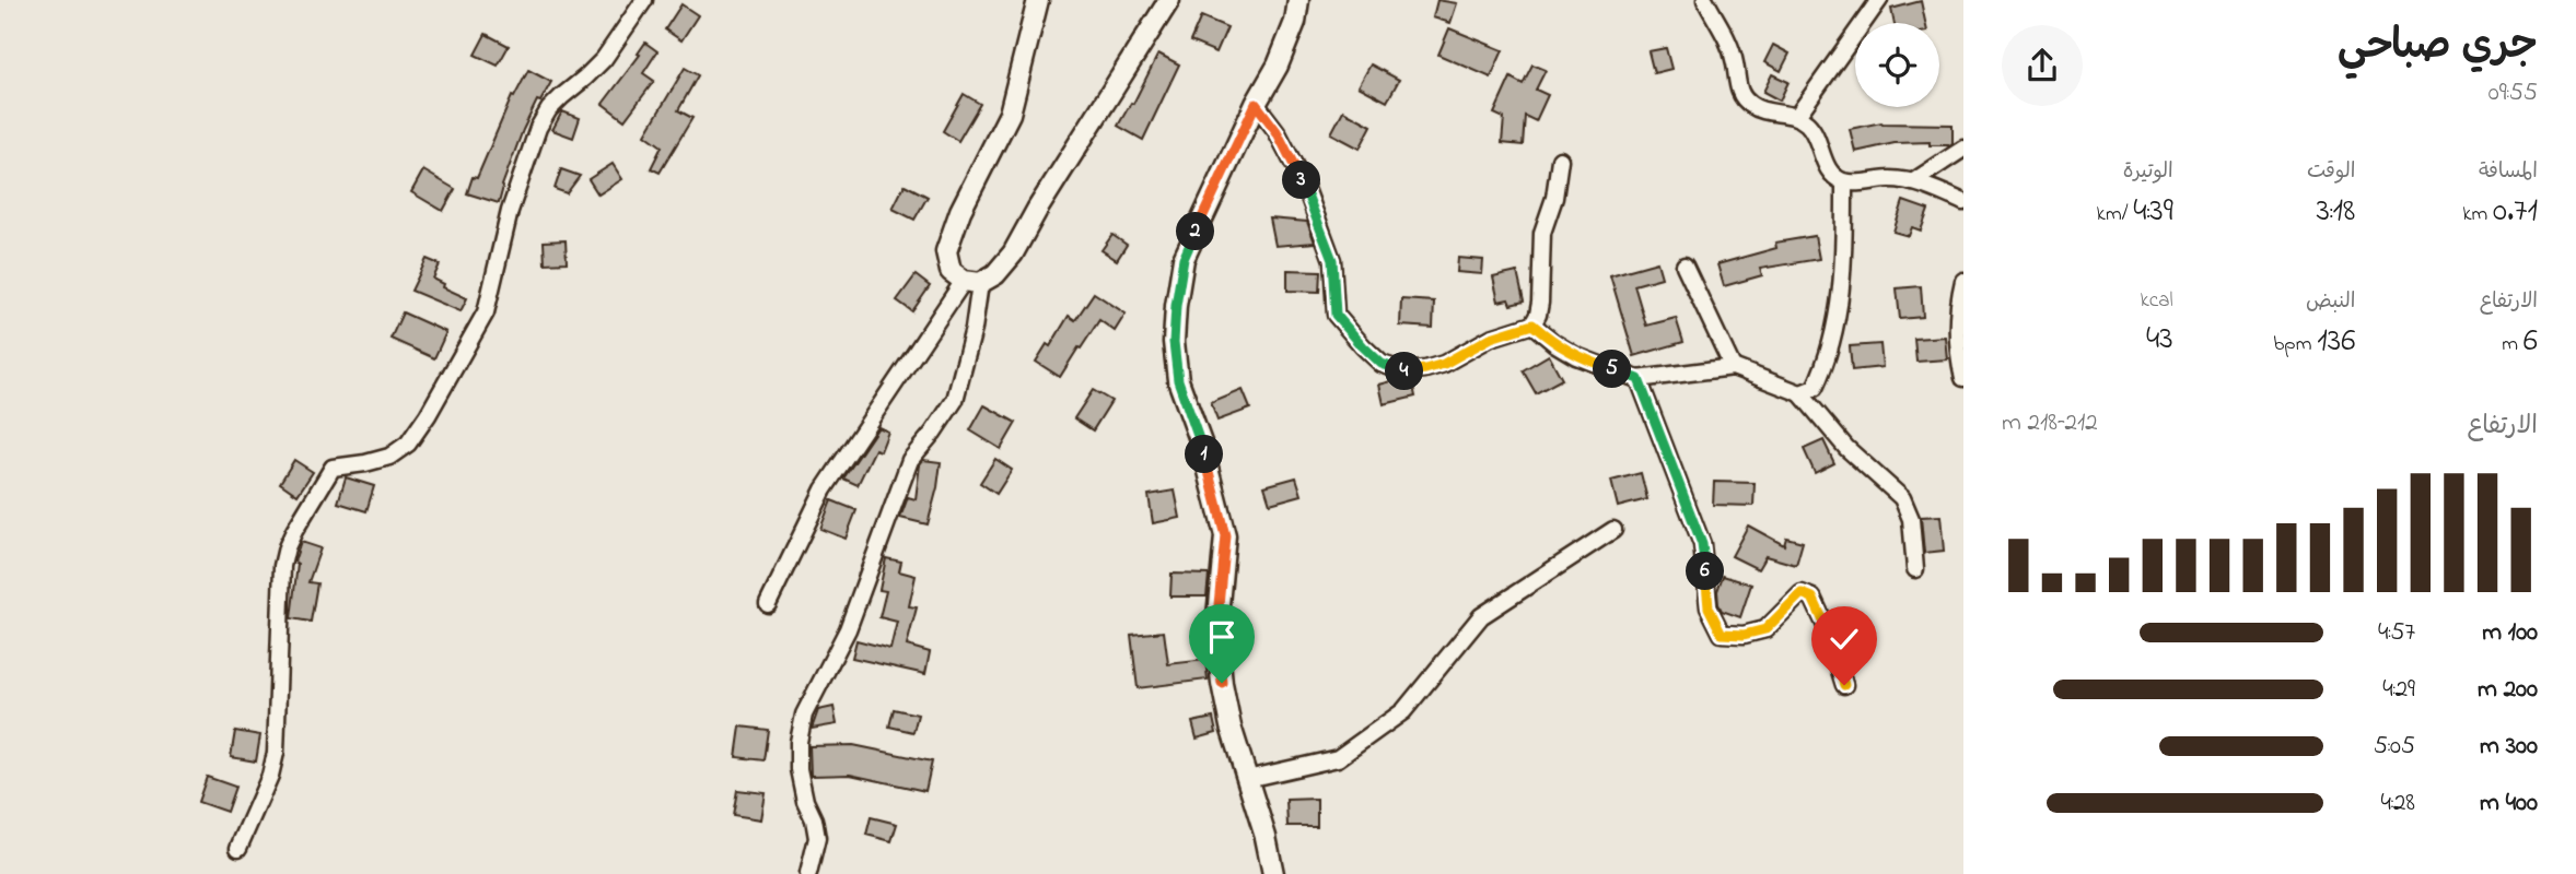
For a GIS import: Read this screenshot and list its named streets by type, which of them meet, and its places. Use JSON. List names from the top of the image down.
{
  "page": {
    "heading": ["جري صباحي", "09:55"],
    "stats": [
      ["المسافة", "0.71 km"],
      ["الوقت", "3:18"],
      ["الوتيرة", "4:39 /km"],
      ["الارتفاع", "6 m"],
      ["النبض", "136 bpm"],
      ["kcal", "43"]
    ],
    "pins": [
      "3",
      "2",
      "5",
      "4",
      "1",
      "6"
    ],
    "chart": ["الارتفاع", "212–218 m"],
    "list": [
      {
        "name": "100 m",
        "note": "4:57"
      },
      {
        "name": "200 m",
        "note": "4:29"
      },
      {
        "name": "300 m",
        "note": "5:05"
      },
      {
        "name": "400 m",
        "note": "4:28"
      }
    ]
  }
}
